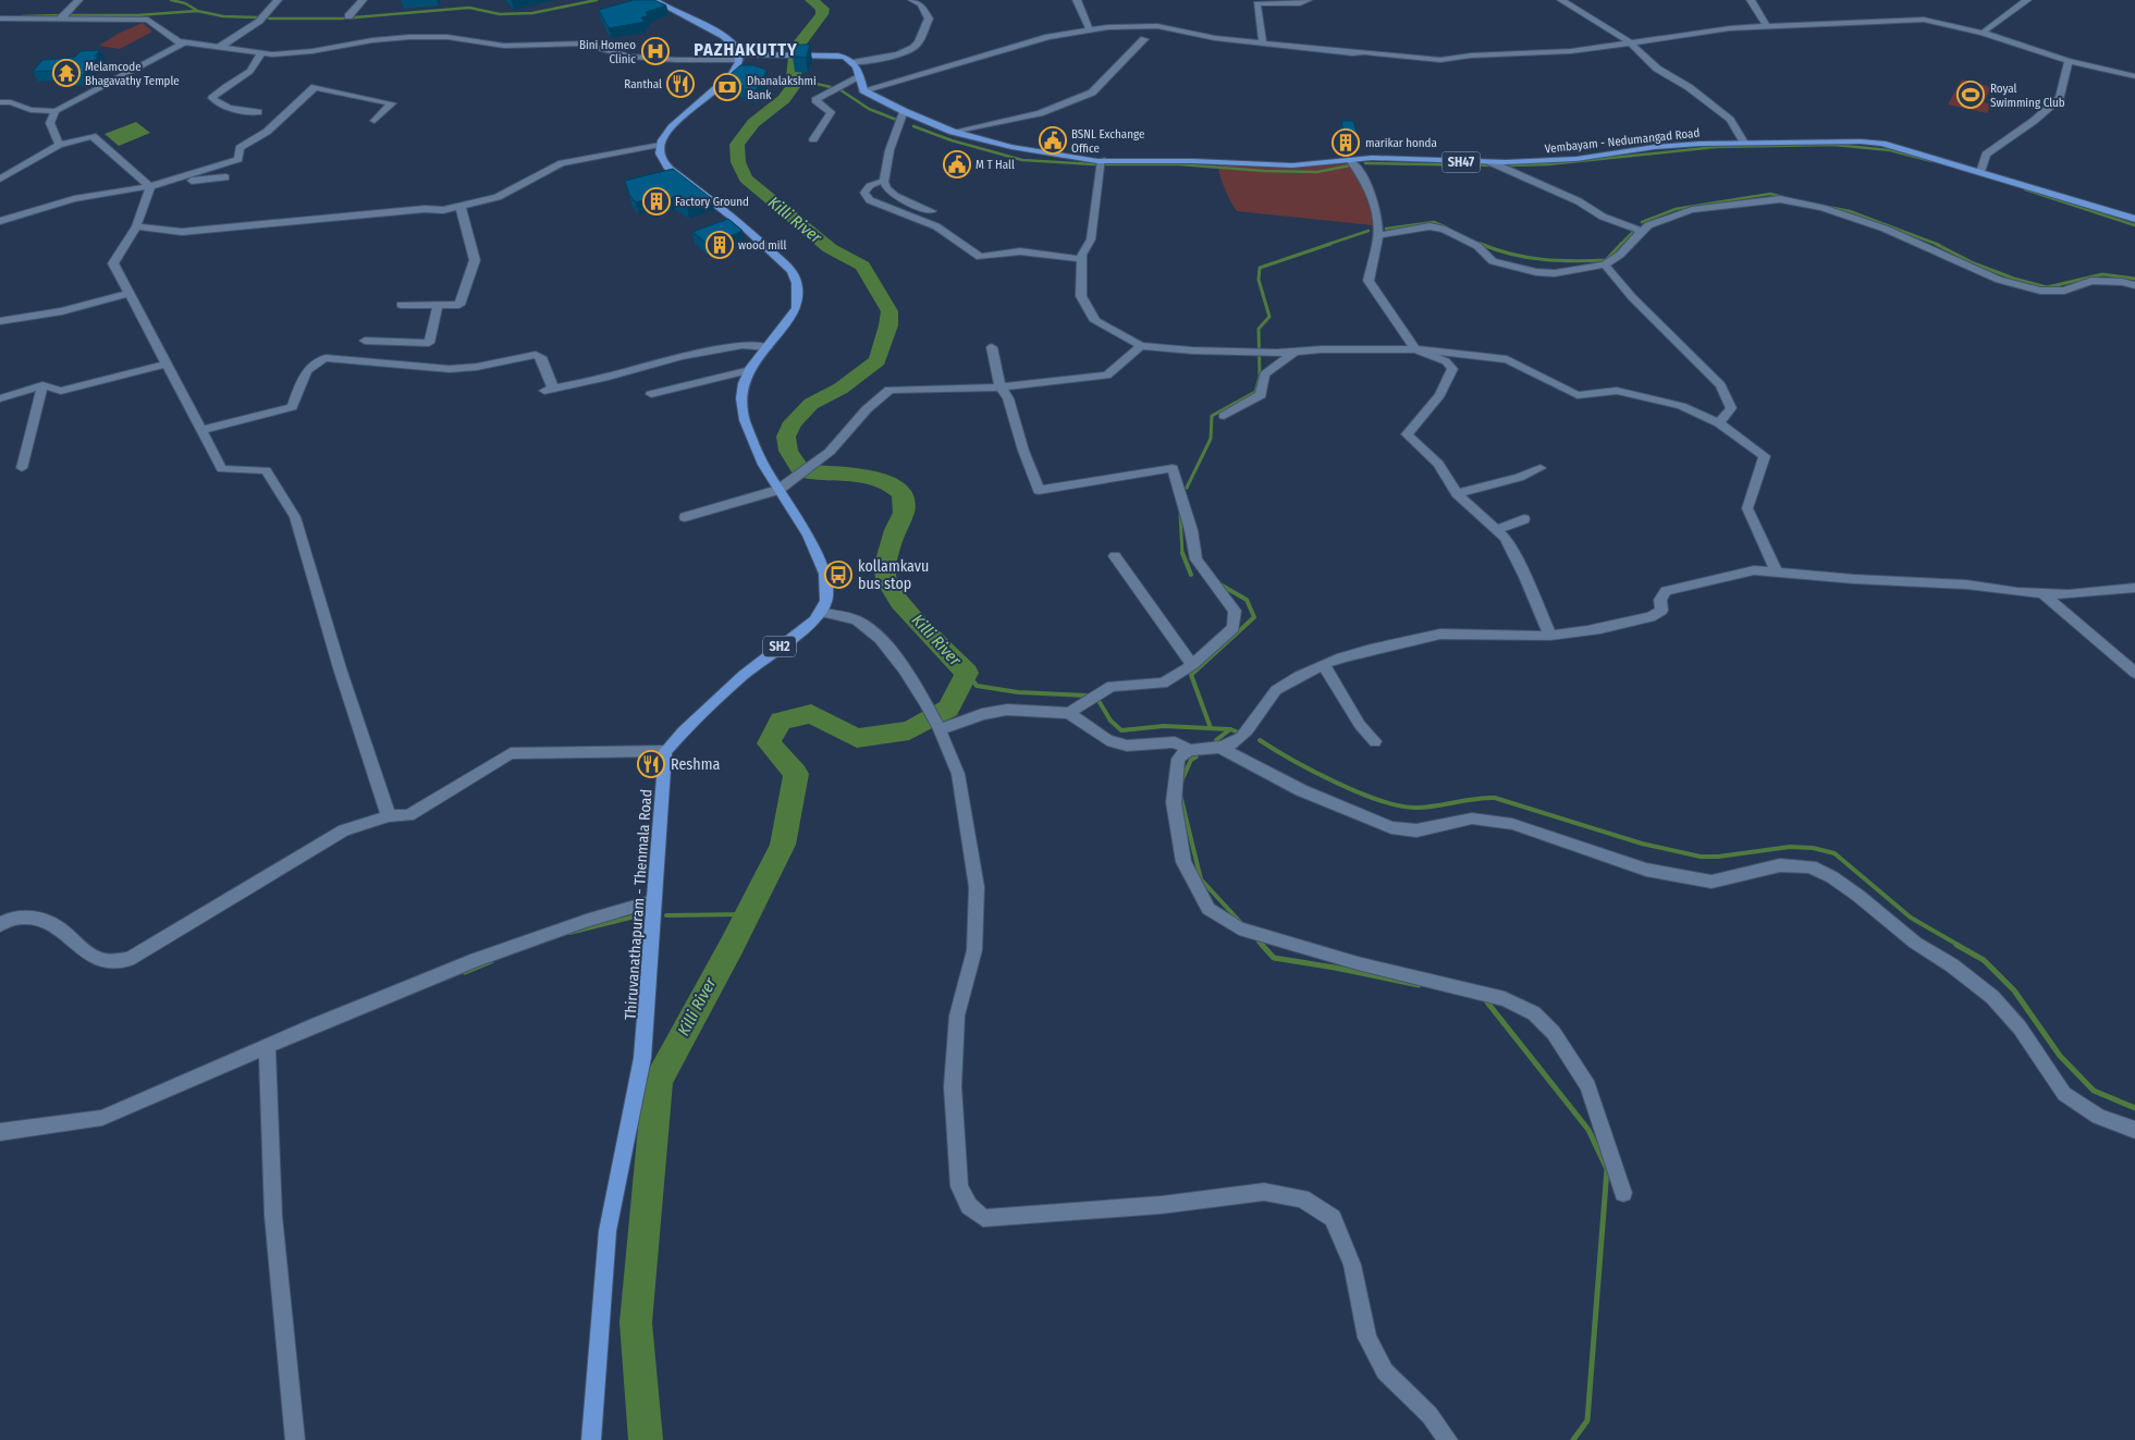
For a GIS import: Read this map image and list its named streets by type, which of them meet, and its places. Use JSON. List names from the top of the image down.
{
  "streets": {
    "main road": [
      "Vembayam - Nedumangad Road",
      "SH47",
      "SH2",
      "Thiruvanathapuram - Thenmala Road"
    ]
  },
  "crossings": [
    ["SH2", "Thiruvanathapuram - Thenmala Road"]
  ],
  "districts": ["PAZHAKUTTY"],
  "water": ["Killi River"],
  "places": {
    "hospital": ["Bini Homeo Clinic"],
    "temple": ["Melamcode Bhagavathy Temple"],
    "restaurant": ["Ranthal", "Reshma"],
    "bank": ["Dhanalakshmi Bank"],
    "sports": ["Royal Swimming Club"],
    "public building": ["BSNL Exchange Office", "M T Hall"],
    "building": ["marikar honda", "Factory Ground", "wood mill"],
    "bus stop": ["kollamkavu bus stop"]
  }
}
